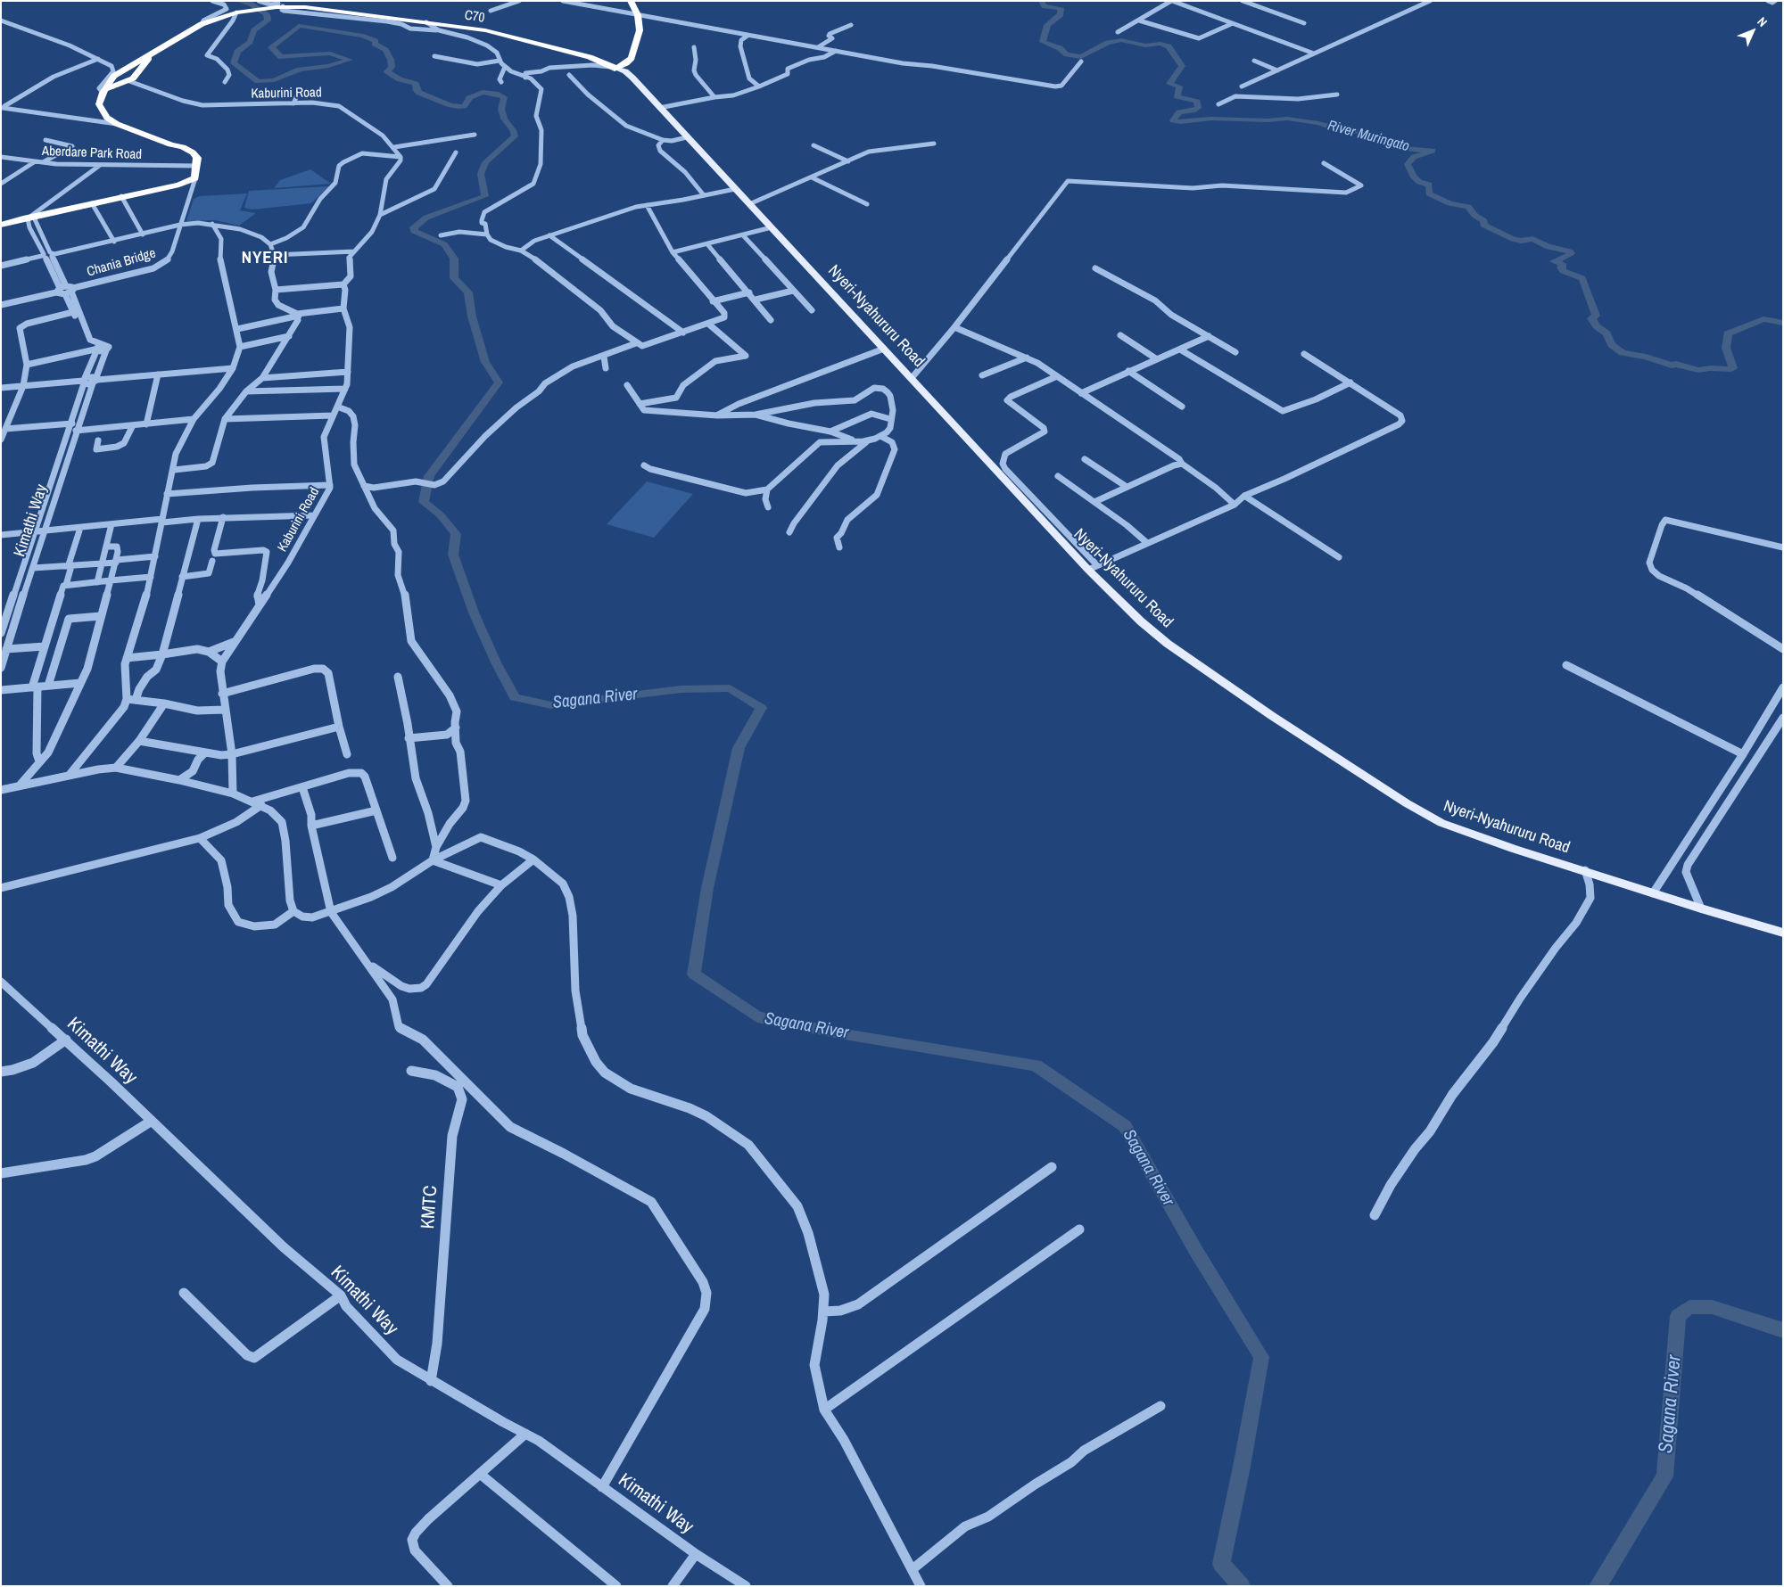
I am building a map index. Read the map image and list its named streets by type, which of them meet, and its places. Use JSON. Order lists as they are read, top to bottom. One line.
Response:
{"streets":{"highway":["C70"],"main road":["Nyeri-Nyahururu Road"],"street":["Kaburini Road","Aberdare Park Road","Chania Bridge","Kimathi Way","KMTC"]},"crossings":[["C70","Nyeri-Nyahururu Road"],["Aberdare Park Road","Chania Bridge"],["Kimathi Way","KMTC"]],"districts":["NYERI"],"water":["River Muringato","Sagana River"],"north":"top right"}
